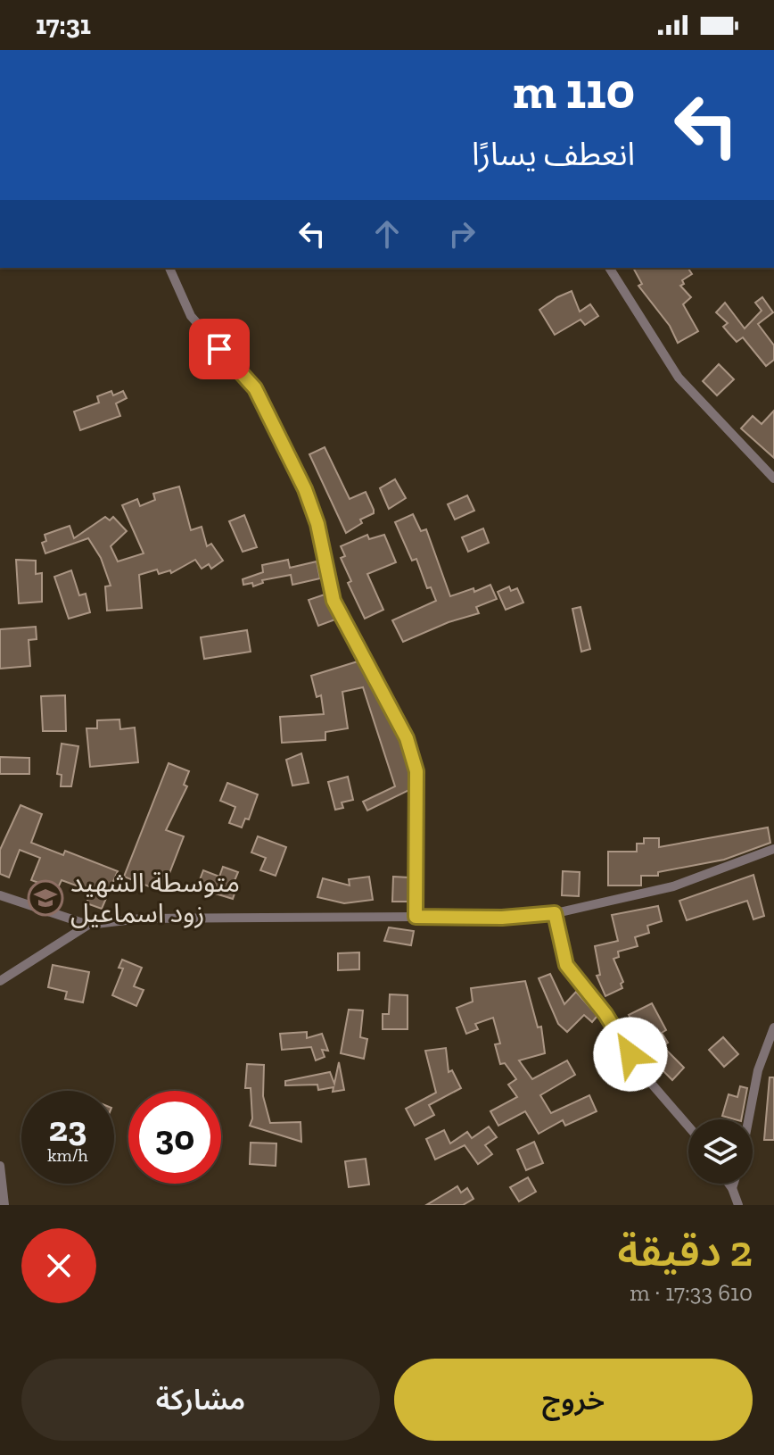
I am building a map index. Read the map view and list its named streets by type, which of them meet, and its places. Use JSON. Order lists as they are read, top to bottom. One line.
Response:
{"places":{"school or university":["متوسطة الشهيد زود اسماعيل"]},"page":{"status":"17:31","turn":["110 m","انعطف يسارًا"],"speed":"23 km/h","limit":"30","heading":["2 دقيقة","610 m · 17:33"],"buttons":["خروج","مشاركة"]}}
